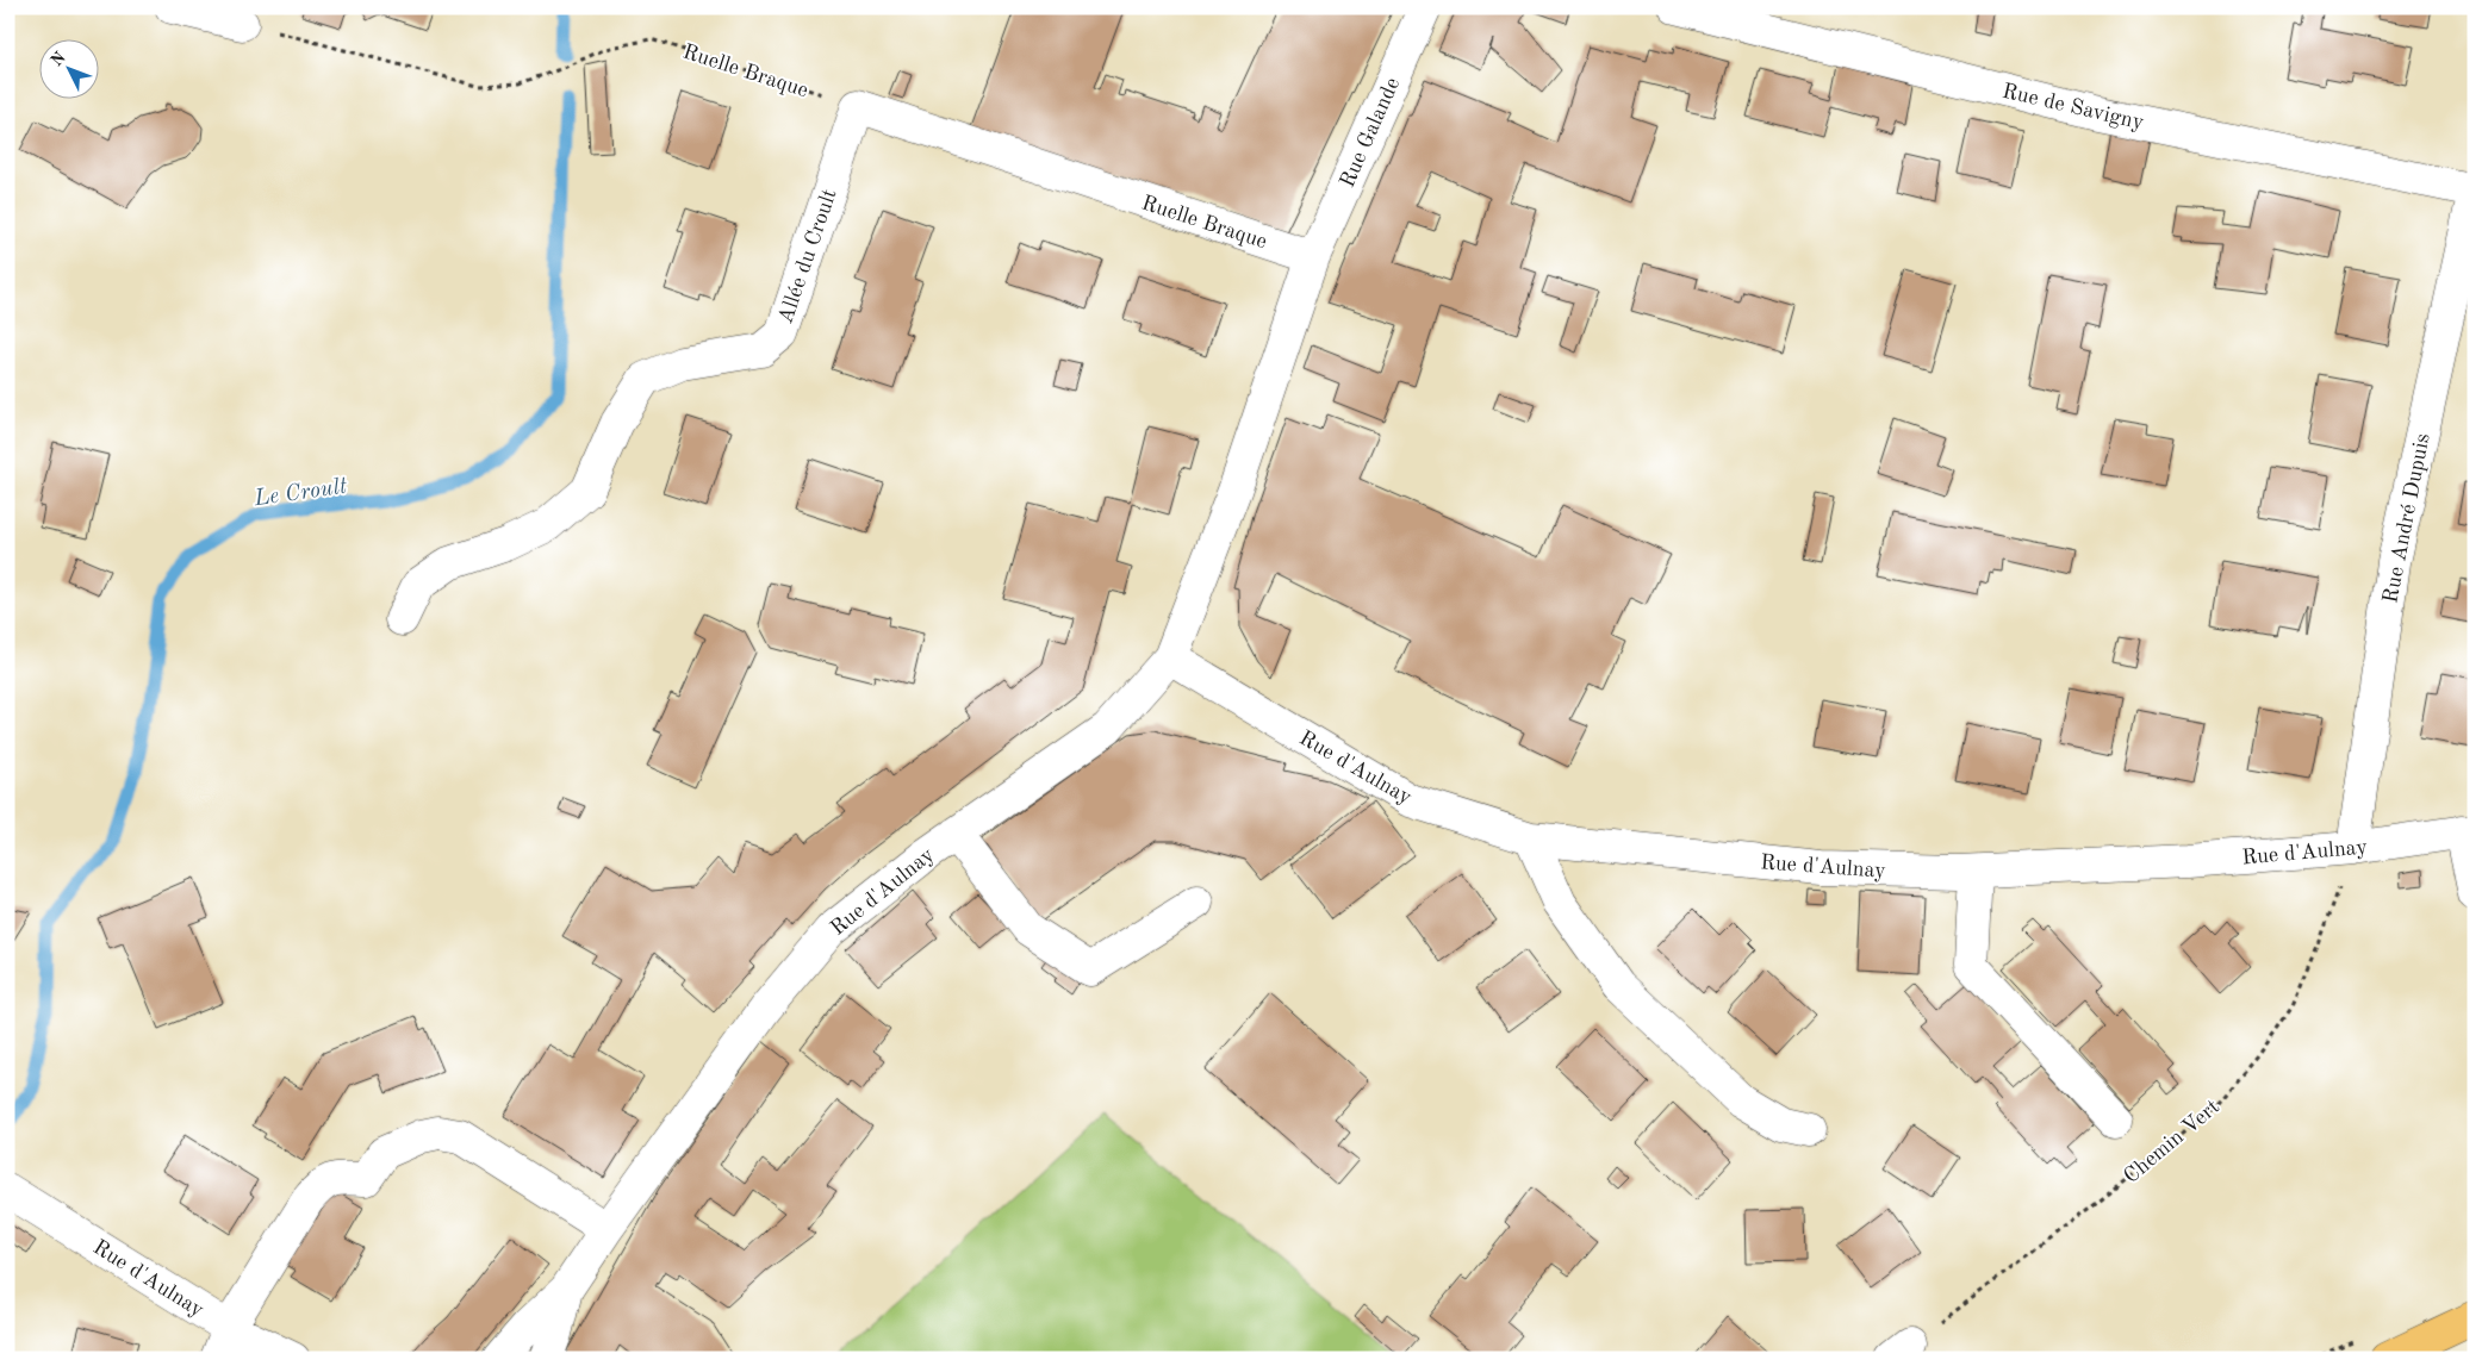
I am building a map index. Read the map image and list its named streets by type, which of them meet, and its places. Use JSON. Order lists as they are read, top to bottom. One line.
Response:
{"streets":{"street":["Ruelle Braque","Rue de Savigny","Rue Galande","Allée du Croult","Rue André Dupuis","Rue d'Aulnay"],"path":["Chemin Vert"]},"crossings":[["Ruelle Braque","Rue Galande"],["Ruelle Braque","Allée du Croult"],["Rue de Savigny","Rue André Dupuis"],["Rue Galande","Rue d'Aulnay"],["Rue André Dupuis","Rue d'Aulnay"],["Rue André Dupuis","Chemin Vert"],["Rue d'Aulnay","Chemin Vert"]],"water":["Le Croult"],"north":"top left"}
